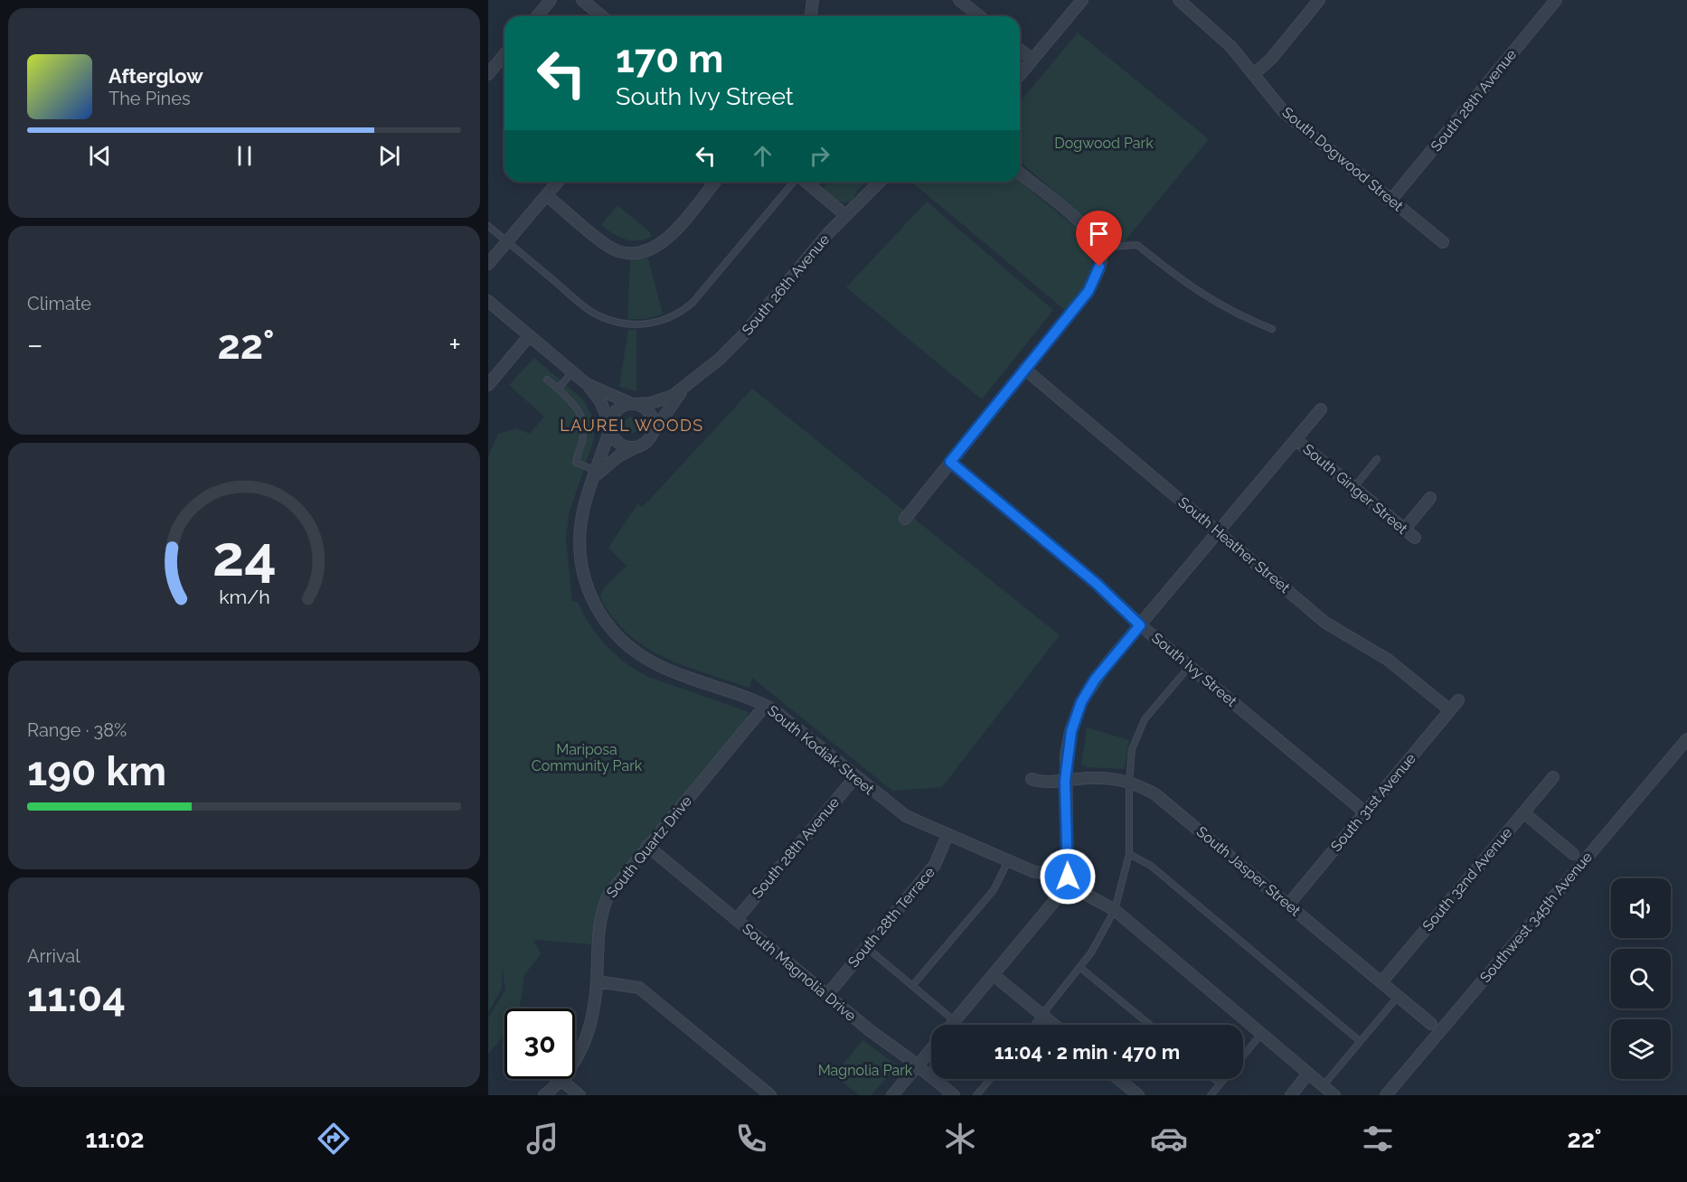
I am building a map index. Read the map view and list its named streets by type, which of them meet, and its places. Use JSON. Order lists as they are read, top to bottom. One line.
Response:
{"streets":{"street":["South 28th Avenue","South Dogwood Street","South 26th Avenue","South Ginger Street","South Heather Street","South Ivy Street","South Kodiak Street","South 31st Avenue","South Quartz Drive","South Jasper Street","South 32nd Avenue","South 28th Terrace","Southwest 345th Avenue","South Magnolia Drive"]},"crossings":[["South 28th Avenue","South Dogwood Street"],["South 28th Avenue","South Kodiak Street"],["South 28th Avenue","South Magnolia Drive"],["South 26th Avenue","South Kodiak Street"],["South Heather Street","South 31st Avenue"],["South Ivy Street","South 31st Avenue"],["South Kodiak Street","South Quartz Drive"],["South Kodiak Street","South 28th Terrace"],["South 31st Avenue","South Jasper Street"],["South Quartz Drive","South Magnolia Drive"],["South Jasper Street","South 32nd Avenue"],["South Jasper Street","Southwest 345th Avenue"],["South 28th Terrace","South Magnolia Drive"]],"districts":["LAUREL WOODS"],"parks":["Dogwood Park","Mariposa Community Park","Magnolia Park"],"page":{"turn":["170 m","South Ivy Street"],"song":["Afterglow","The Pines"],"tile":["Climate",["Range · 38%","190 km"],["Arrival","11:04"]],"heat":["−","22°","+"],"limit":"30","trip":"11:04 · 2 min · 470 m","tabs":["11:02","22°"],"gauge":["24","km/h"]}}
